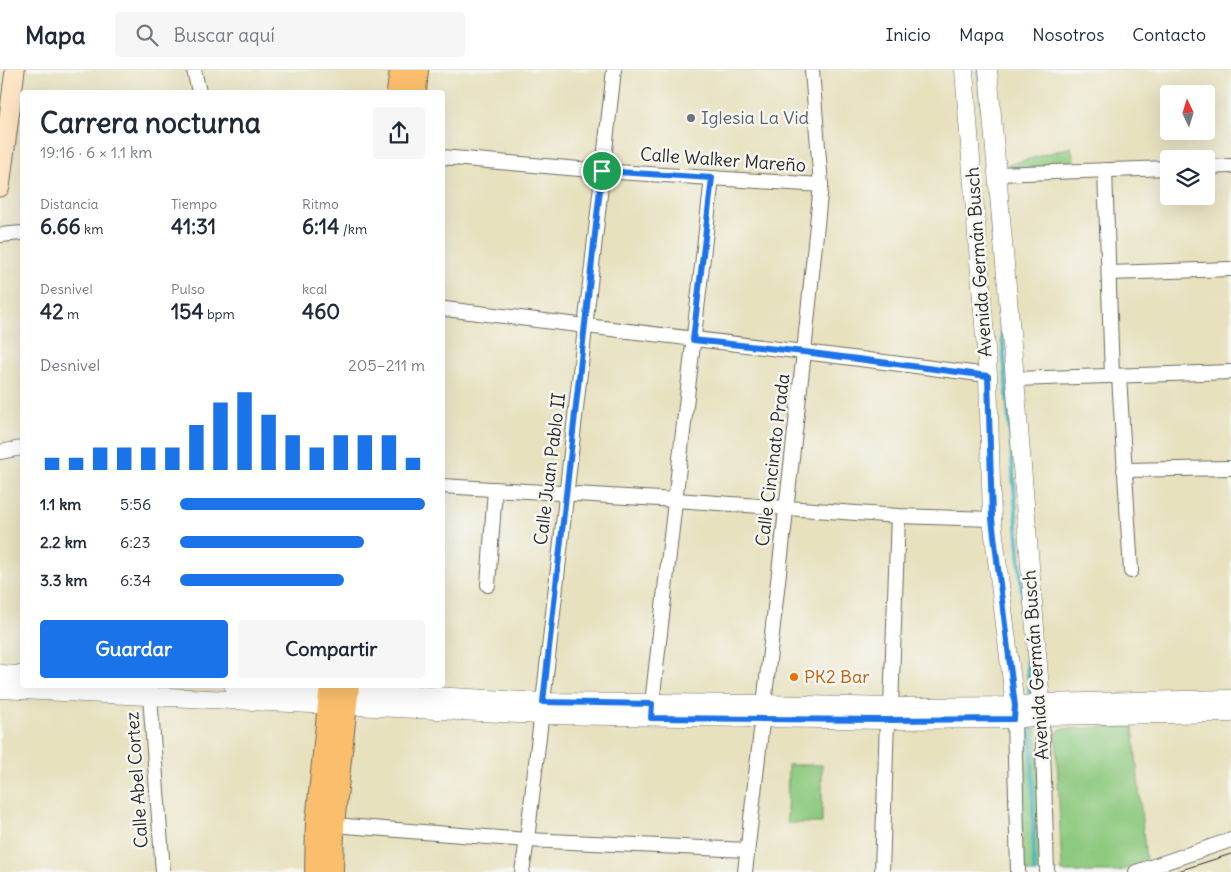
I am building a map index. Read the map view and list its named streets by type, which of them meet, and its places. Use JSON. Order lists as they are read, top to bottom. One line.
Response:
{"streets":{"street":["Calle Walker Mareño","Avenida Germán Busch","Calle Cincinato Prada","Calle Juan Pablo II","Calle Abel Cortez"]},"crossings":[["Calle Walker Mareño","Calle Cincinato Prada"],["Calle Walker Mareño","Calle Juan Pablo II"]],"places":["Iglesia La Vid","PK2 Bar"],"north":"top","page":{"header":"Mapa","search":"Buscar aquí","nav":["Inicio","Mapa","Nosotros","Contacto"],"heading":["Carrera nocturna","19:16 · 6 × 1.1 km"],"stats":[["Distancia","6.66 km"],["Tiempo","41:31"],["Ritmo","6:14 /km"],["Desnivel","42 m"],["Pulso","154 bpm"],["kcal","460"]],"chart":["Desnivel","205–211 m"],"list":[{"name":"1.1 km","note":"5:56"},{"name":"2.2 km","note":"6:23"},{"name":"3.3 km","note":"6:34"}],"buttons":["Guardar","Compartir"]}}
